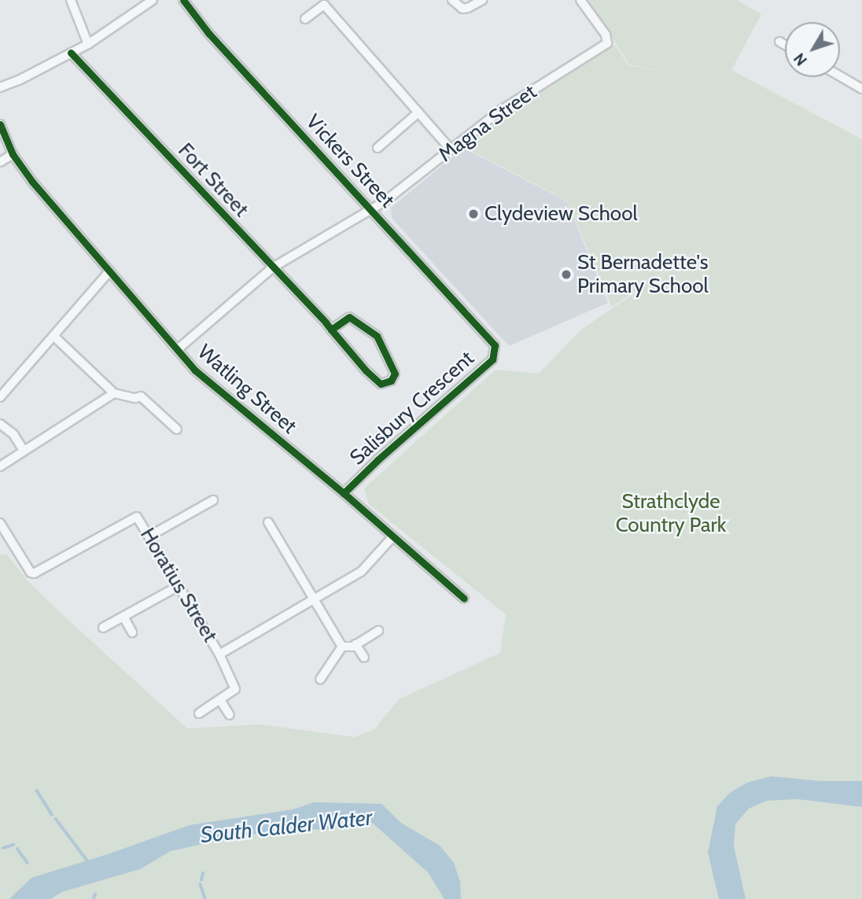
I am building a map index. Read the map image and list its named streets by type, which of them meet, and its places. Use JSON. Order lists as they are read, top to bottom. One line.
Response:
{"streets":{"street":["Magna Street","Vickers Street","Fort Street","Watling Street","Salisbury Crescent","Horatius Street"]},"crossings":[["Magna Street","Vickers Street"],["Magna Street","Fort Street"],["Magna Street","Watling Street"],["Vickers Street","Salisbury Crescent"],["Watling Street","Salisbury Crescent"],["Watling Street","Horatius Street"]],"water":["South Calder Water"],"parks":["Strathclyde Country Park"],"places":["Clydeview School","St Bernadette's Primary School"],"north":"bottom left"}
